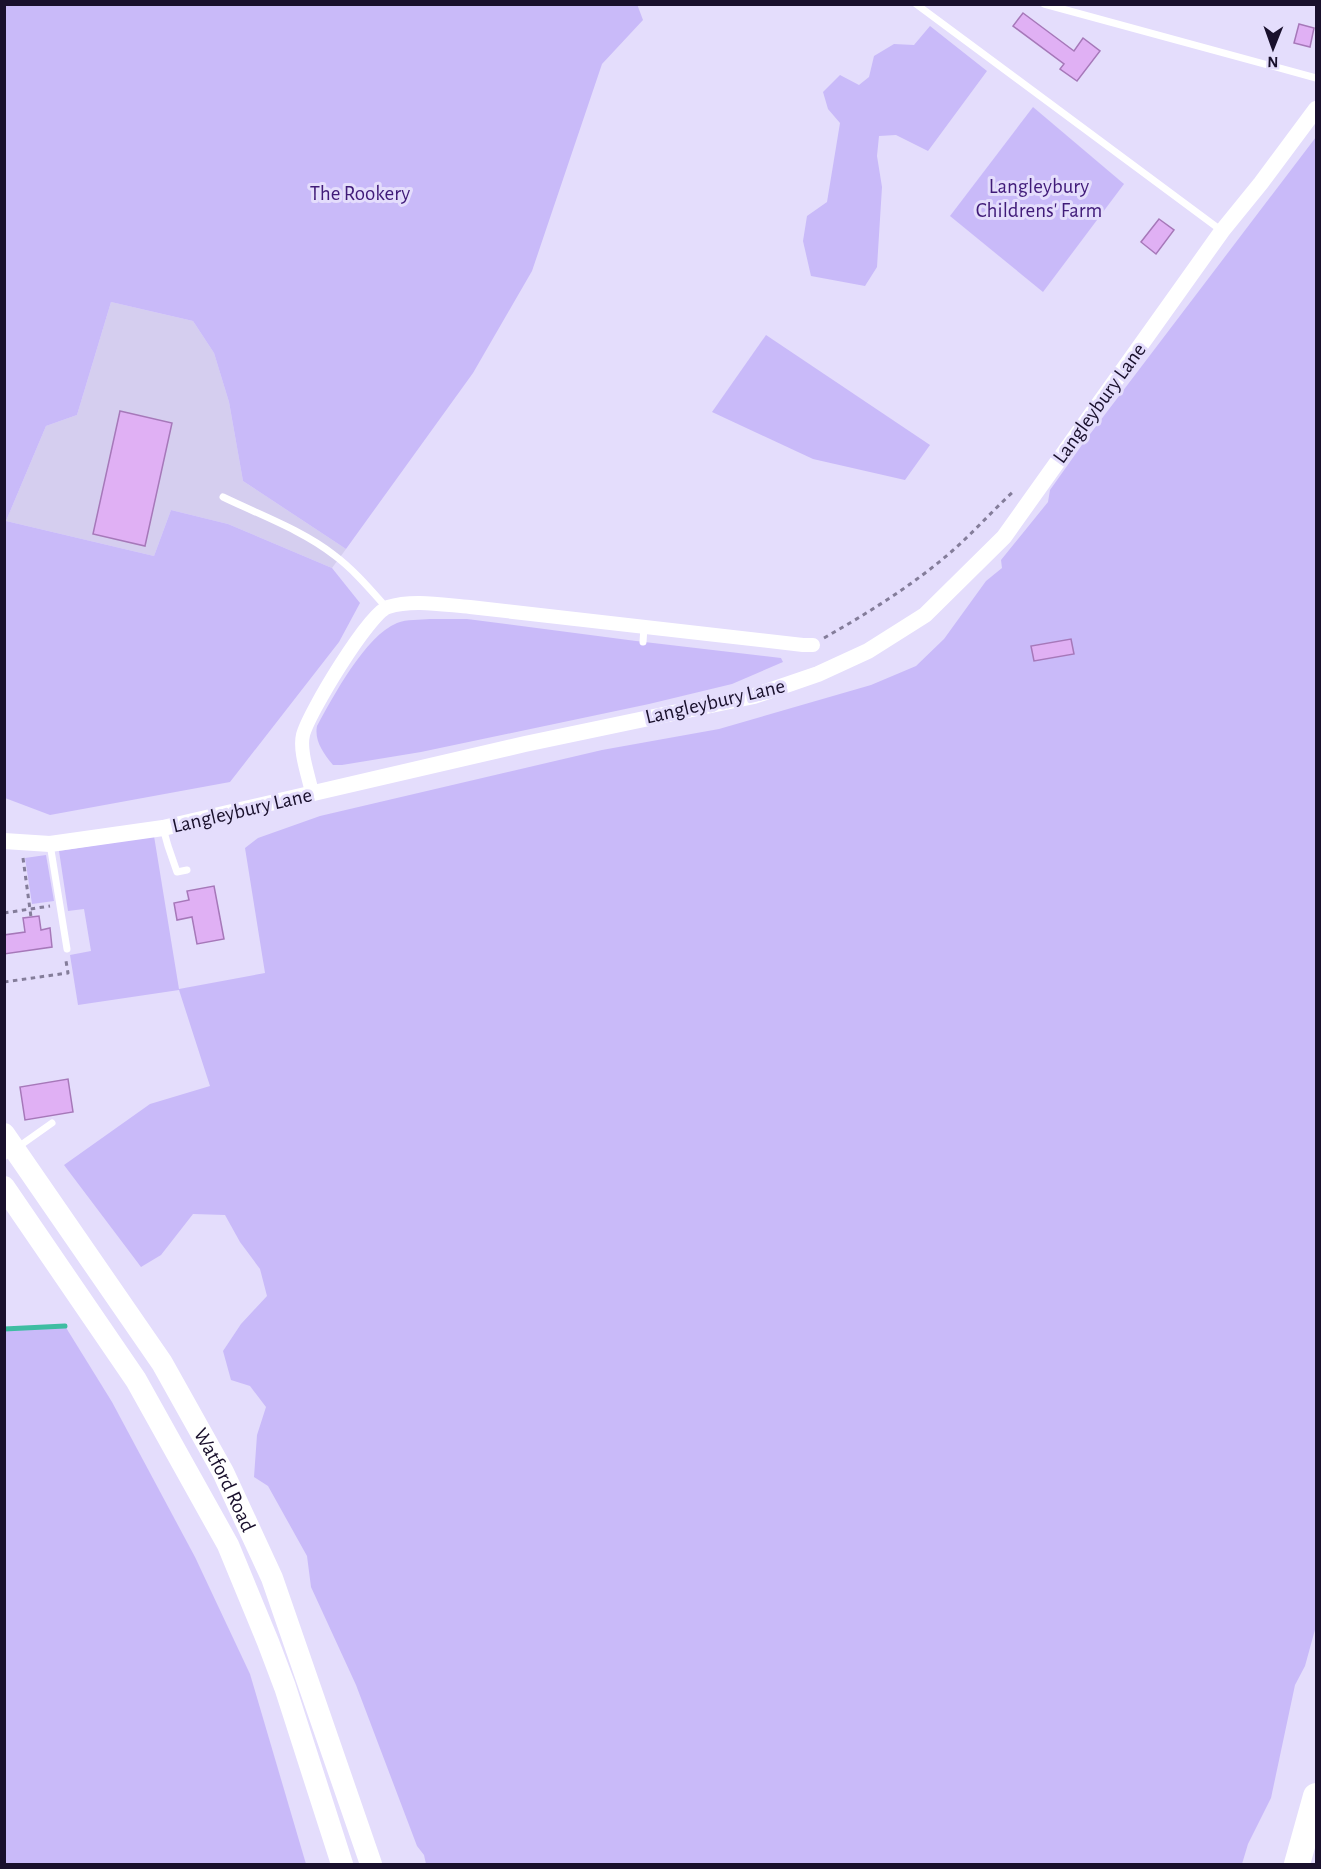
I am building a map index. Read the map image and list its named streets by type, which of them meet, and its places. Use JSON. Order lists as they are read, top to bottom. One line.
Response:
{"streets":{"highway":["Watford Road"],"street":["Langleybury Lane"]},"parks":["Langleybury Childrens' Farm","The Rookery"],"north":"bottom"}
